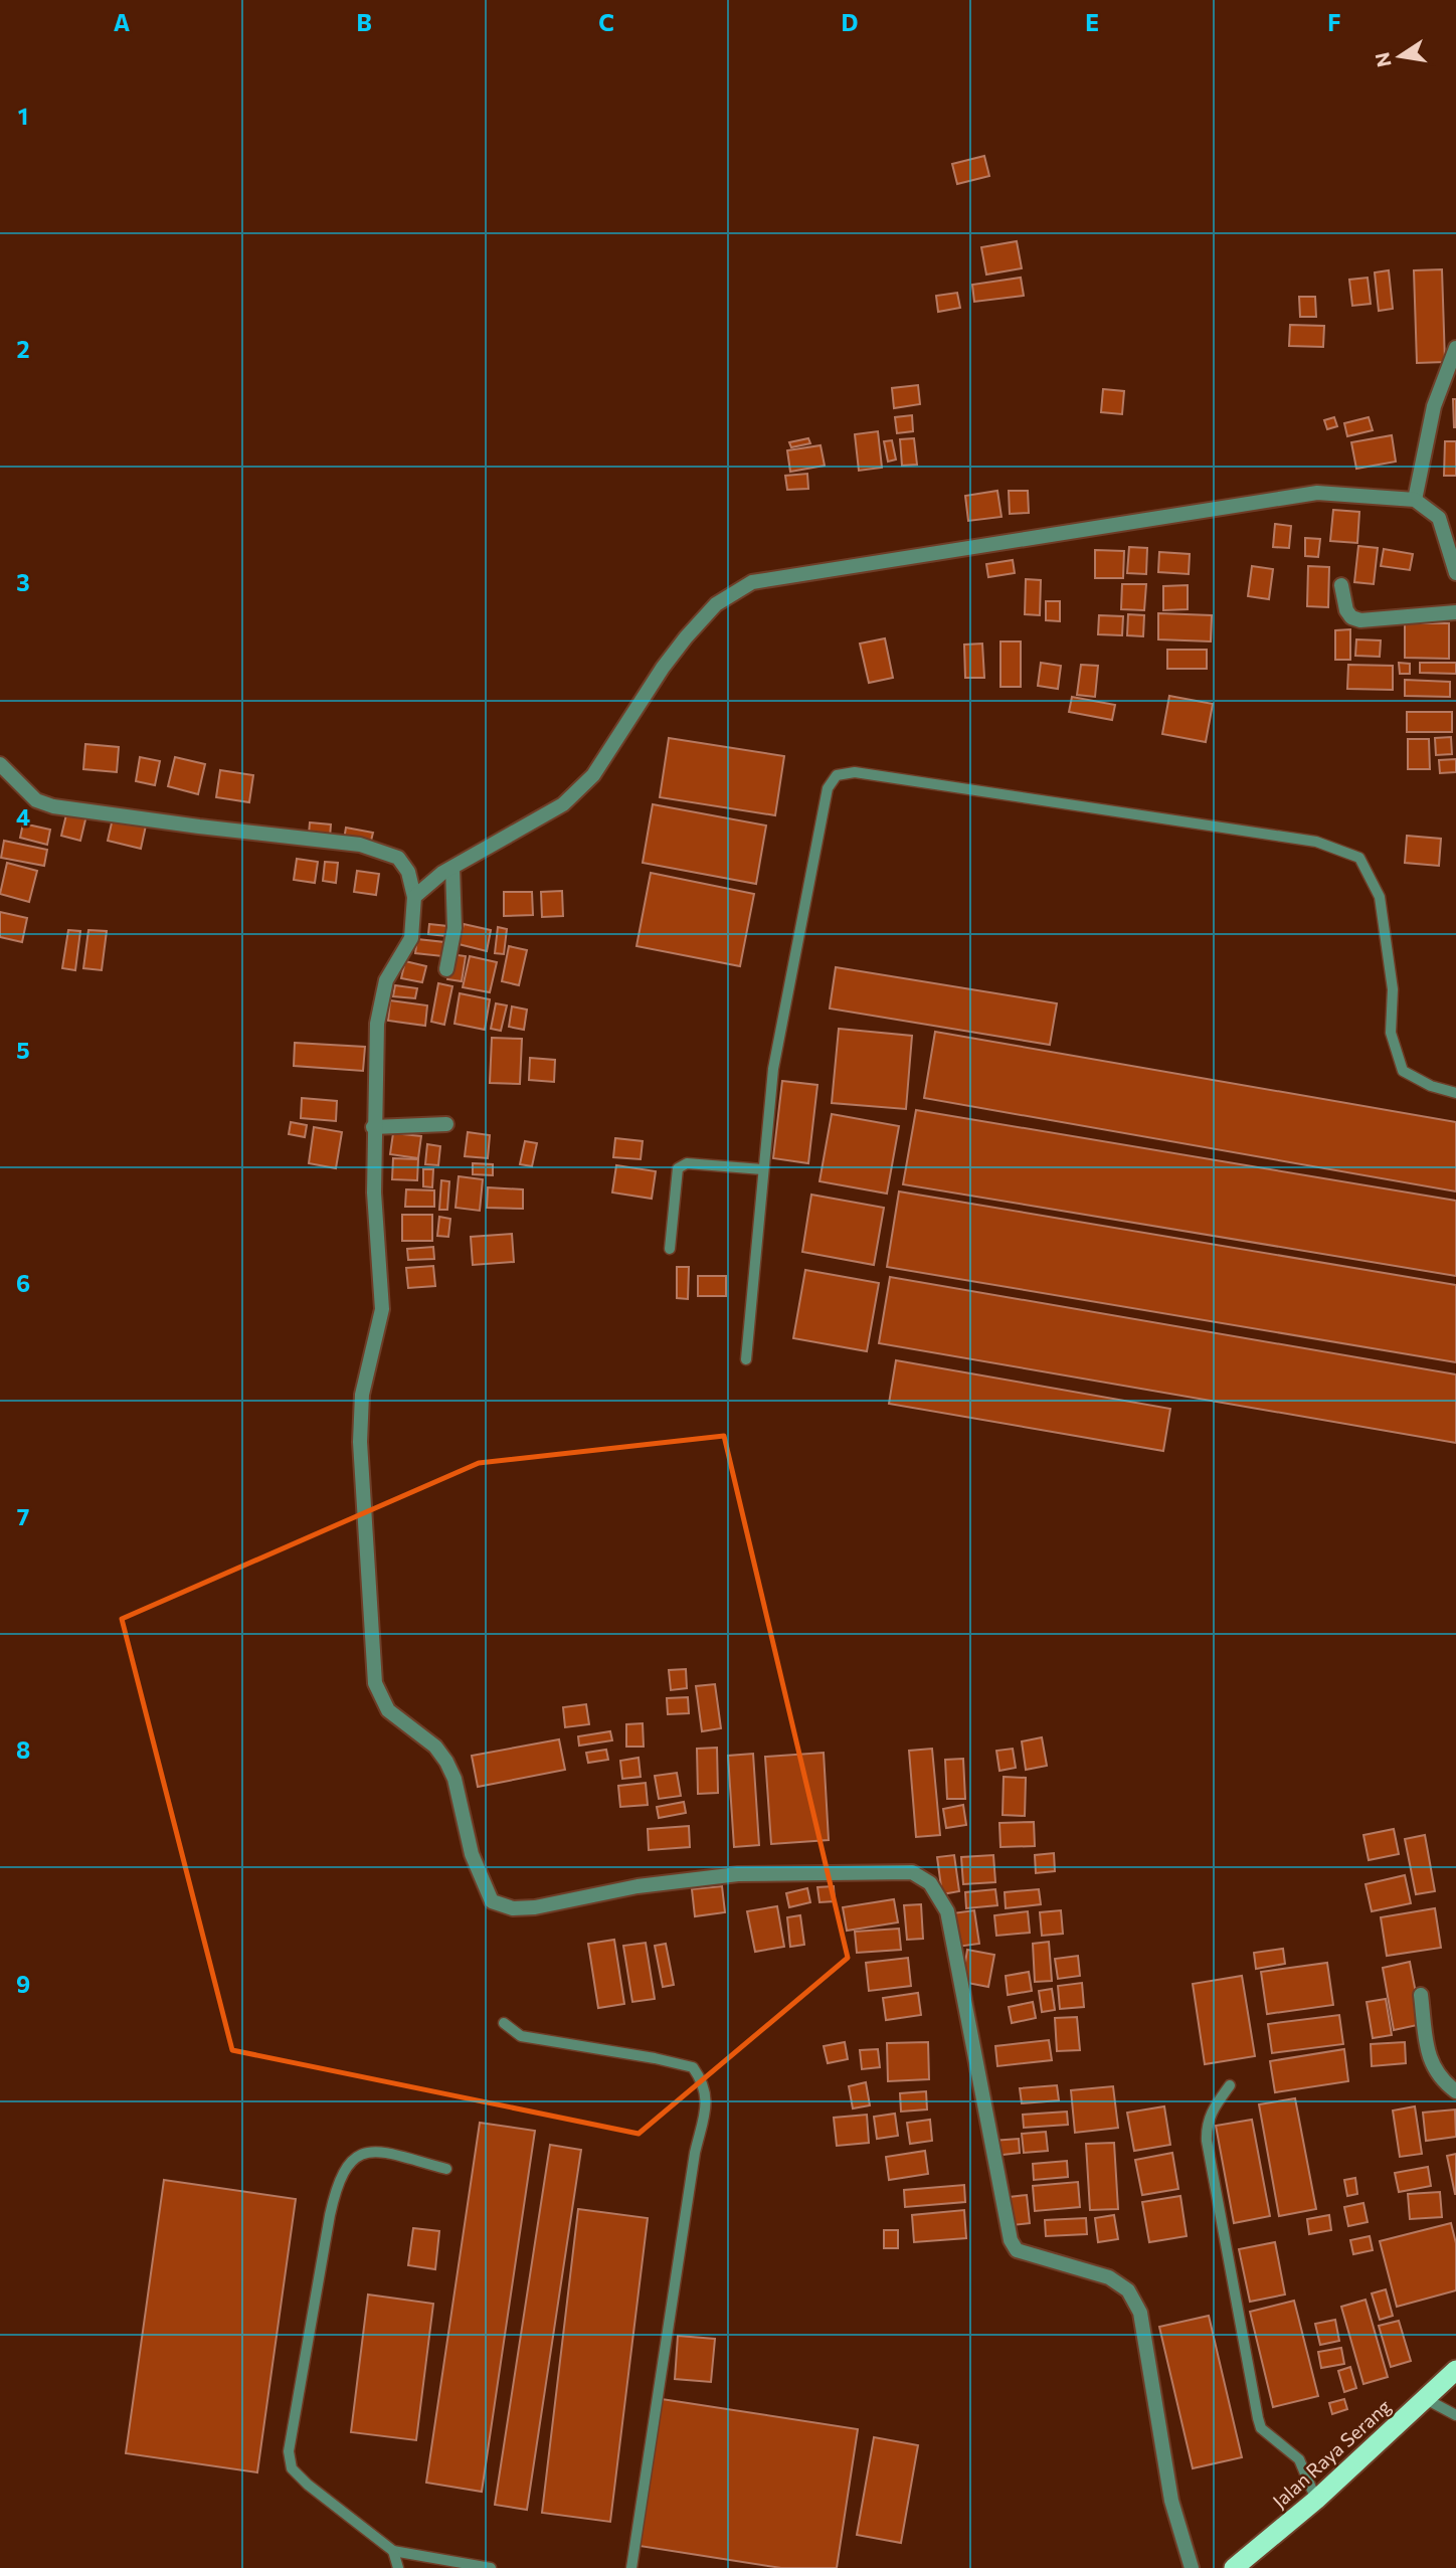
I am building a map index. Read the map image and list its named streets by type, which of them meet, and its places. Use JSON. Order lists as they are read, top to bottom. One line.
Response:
{"streets":{"highway":["Jalan Raya Serang"]},"north":"left","grid":{"columns":["A","B","C","D","E","F"],"rows":["1","2","3","4","5","6","7","8","9"]}}
